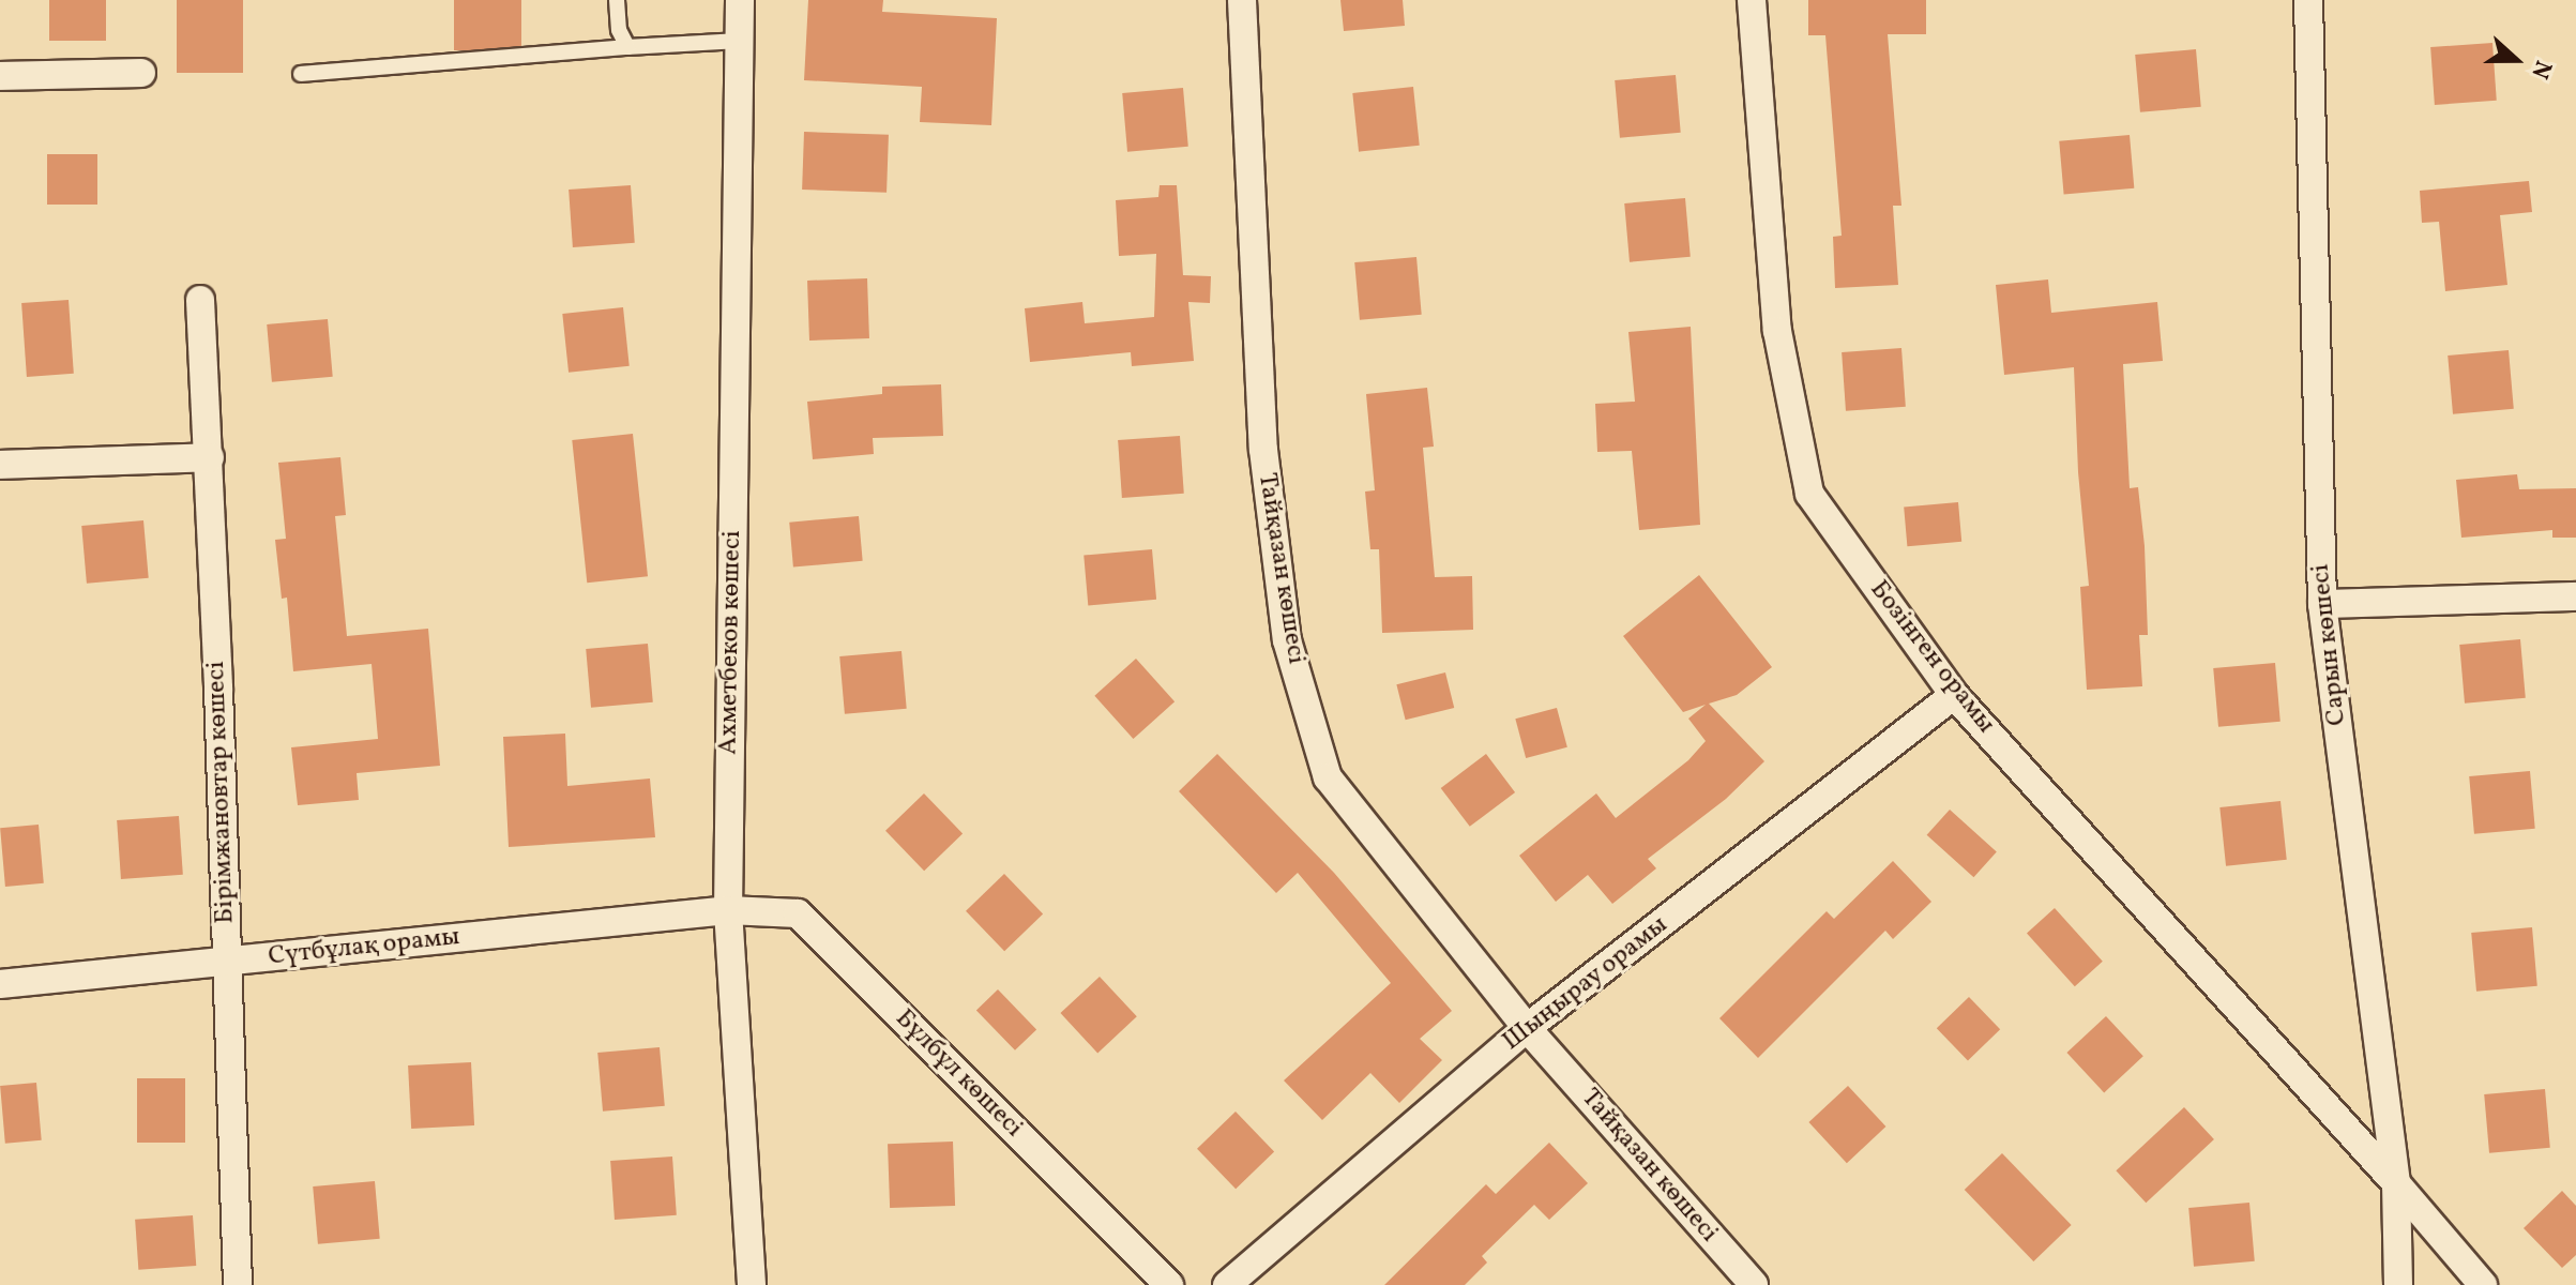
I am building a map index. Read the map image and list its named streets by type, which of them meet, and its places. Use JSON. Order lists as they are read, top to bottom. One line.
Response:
{"streets":{"street":["Тайқазан көшесі","Ахметбеков көшесі","Сарын көшесі","Бозінген орамы","Бірімжановтар көшесі","Cүтбұлақ орамы","Шыңырау орамы","Бұлбұл көшесі"]},"crossings":[["Тайқазан көшесі","Шыңырау орамы"],["Ахметбеков көшесі","Cүтбұлақ орамы"],["Ахметбеков көшесі","Бұлбұл көшесі"],["Сарын көшесі","Бозінген орамы"],["Бозінген орамы","Шыңырау орамы"],["Бірімжановтар көшесі","Cүтбұлақ орамы"],["Cүтбұлақ орамы","Бұлбұл көшесі"]],"north":"right"}
